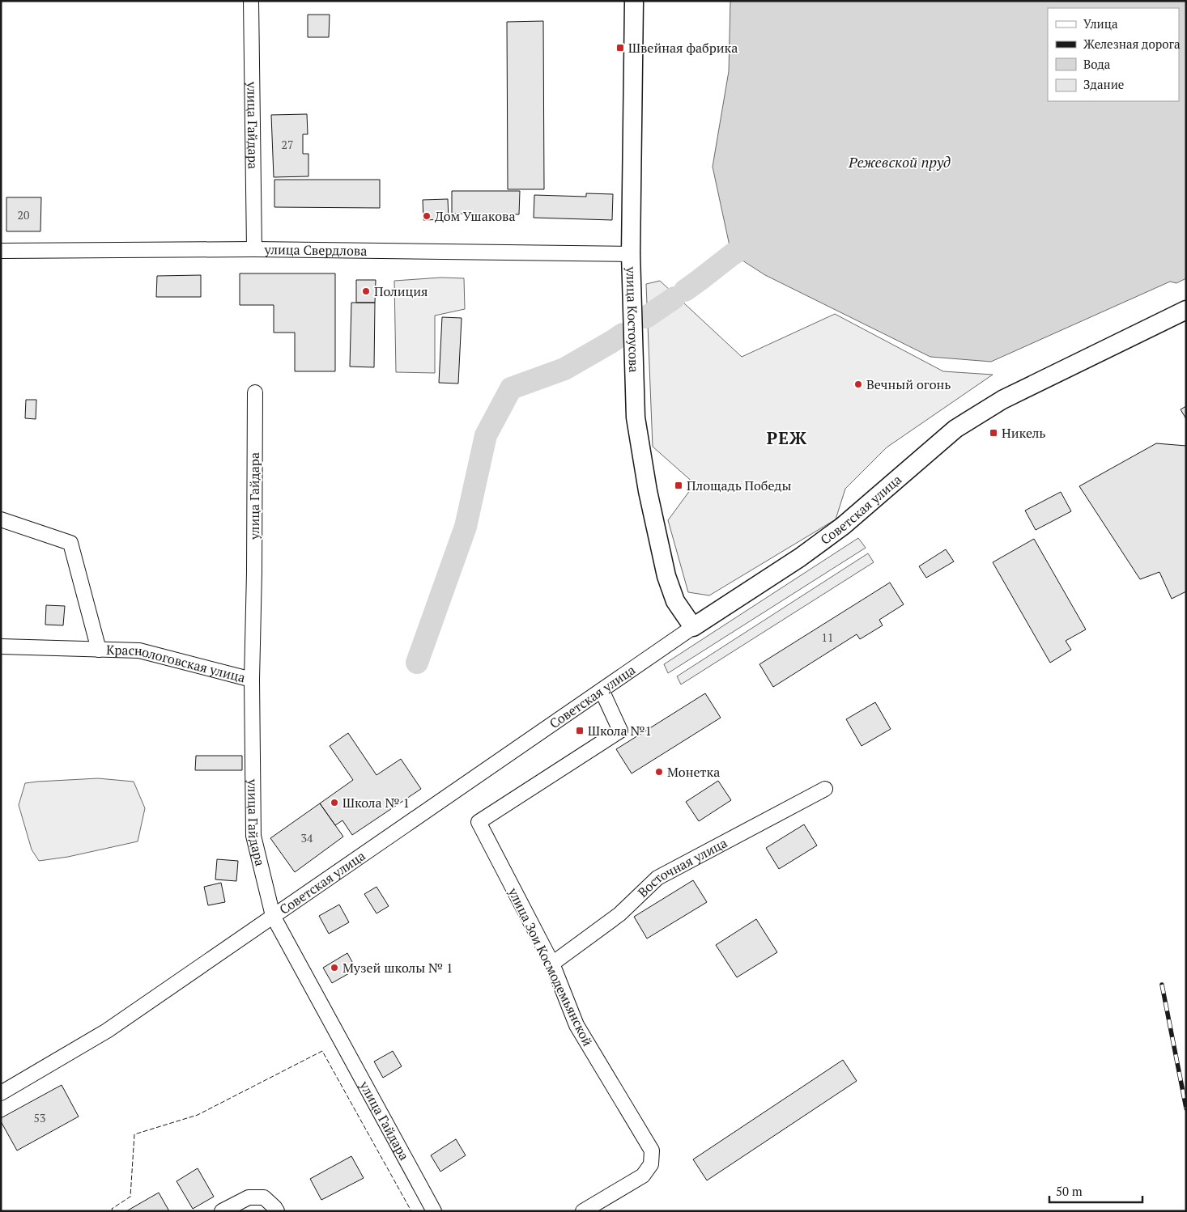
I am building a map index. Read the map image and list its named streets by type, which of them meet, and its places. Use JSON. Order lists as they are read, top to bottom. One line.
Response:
{"streets":{"main road":["улица Костоусова","Советская улица"],"street":["улица Гайдара","улица Свердлова","Краснологовская улица","Восточная улица","улица Зои Космодемьянской"]},"crossings":[["улица Гайдара","улица Свердлова"],["улица Гайдара","Советская улица"],["улица Гайдара","Краснологовская улица"],["улица Свердлова","улица Костоусова"],["улица Костоусова","Советская улица"],["Советская улица","улица Зои Космодемьянской"],["Восточная улица","улица Зои Космодемьянской"]],"districts":["РЕЖ"],"water":["Режевской пруд"],"places":{"transit":["Швейная фабрика","Никель","Площадь Победы","Школа №1"],"other":["Дом Ушакова","Полиция","Вечный огонь","Монетка","Школа № 1","Музей школы № 1"]},"house_numbers":["27","20","11","34","53"],"legend":["Улица","Железная дорога","Вода","Здание"],"scale_bar":"50 m"}
